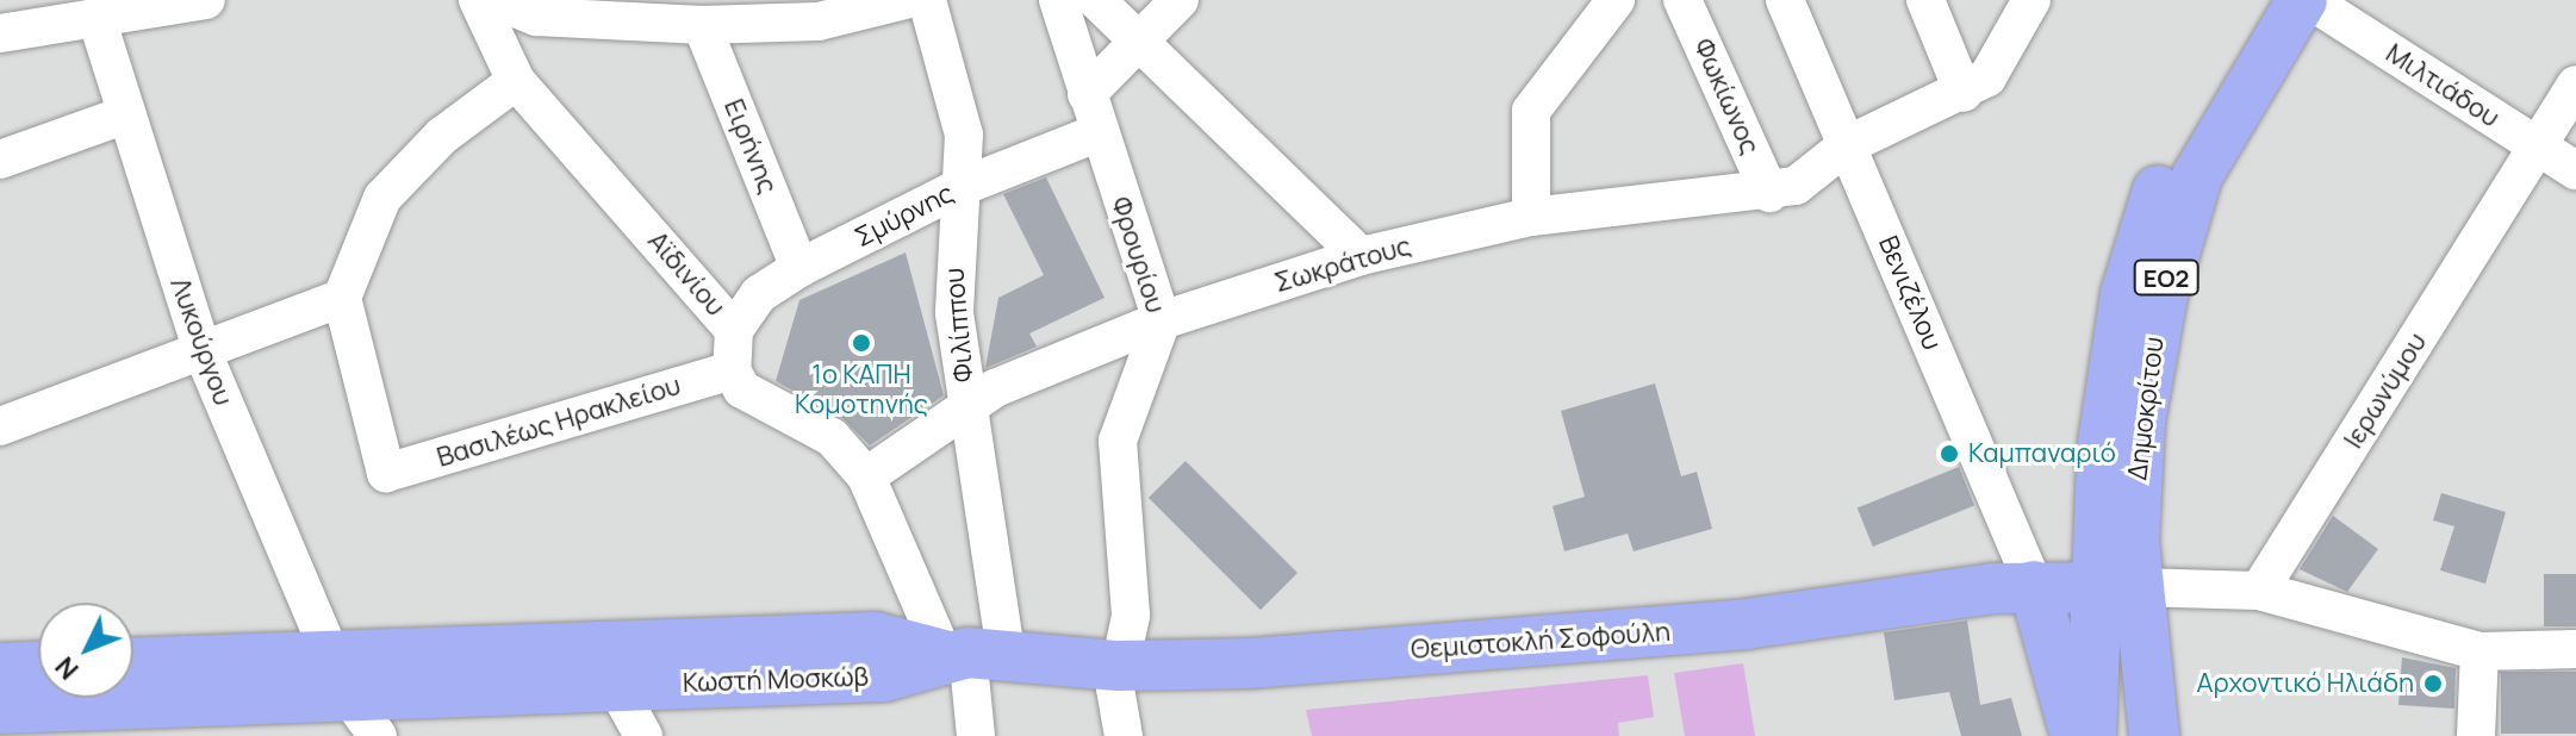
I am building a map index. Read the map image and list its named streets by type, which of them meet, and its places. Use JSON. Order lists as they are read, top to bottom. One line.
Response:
{"streets":{"main road":["ΕΟ2","Δημοκρίτου","Θεμιστοκλή Σοφούλη","Κωστή Μοσκώβ"],"street":["Μιλτιάδου","Φωκίωνος","Ειρήνης","Σμύρνης","Φρουρίου","Σωκράτους","Αϊδινίου","Βενιζέλου","Φιλίππου","Λυκούργου","Ιερωνύμου","Βασιλέως Ηρακλείου"]},"crossings":[["Μιλτιάδου","Ιερωνύμου"],["Φωκίωνος","Σωκράτους"],["Ειρήνης","Σμύρνης"],["Σμύρνης","Φρουρίου"],["Σμύρνης","Αϊδινίου"],["Σμύρνης","Φιλίππου"],["Φρουρίου","Σωκράτους"],["Φρουρίου","Θεμιστοκλή Σοφούλη"],["Σωκράτους","Βενιζέλου"],["Σωκράτους","Φιλίππου"],["Αϊδινίου","Βασιλέως Ηρακλείου"],["Βενιζέλου","Θεμιστοκλή Σοφούλη"],["Φιλίππου","Θεμιστοκλή Σοφούλη"],["Φιλίππου","Κωστή Μοσκώβ"],["Λυκούργου","Κωστή Μοσκώβ"],["Δημοκρίτου","Θεμιστοκλή Σοφούλη"],["Θεμιστοκλή Σοφούλη","Κωστή Μοσκώβ"]],"places":["1ο ΚΑΠΗ Κομοτηνής","Καμπαναριό","Αρχοντικό Ηλιάδη"],"north":"bottom left"}
